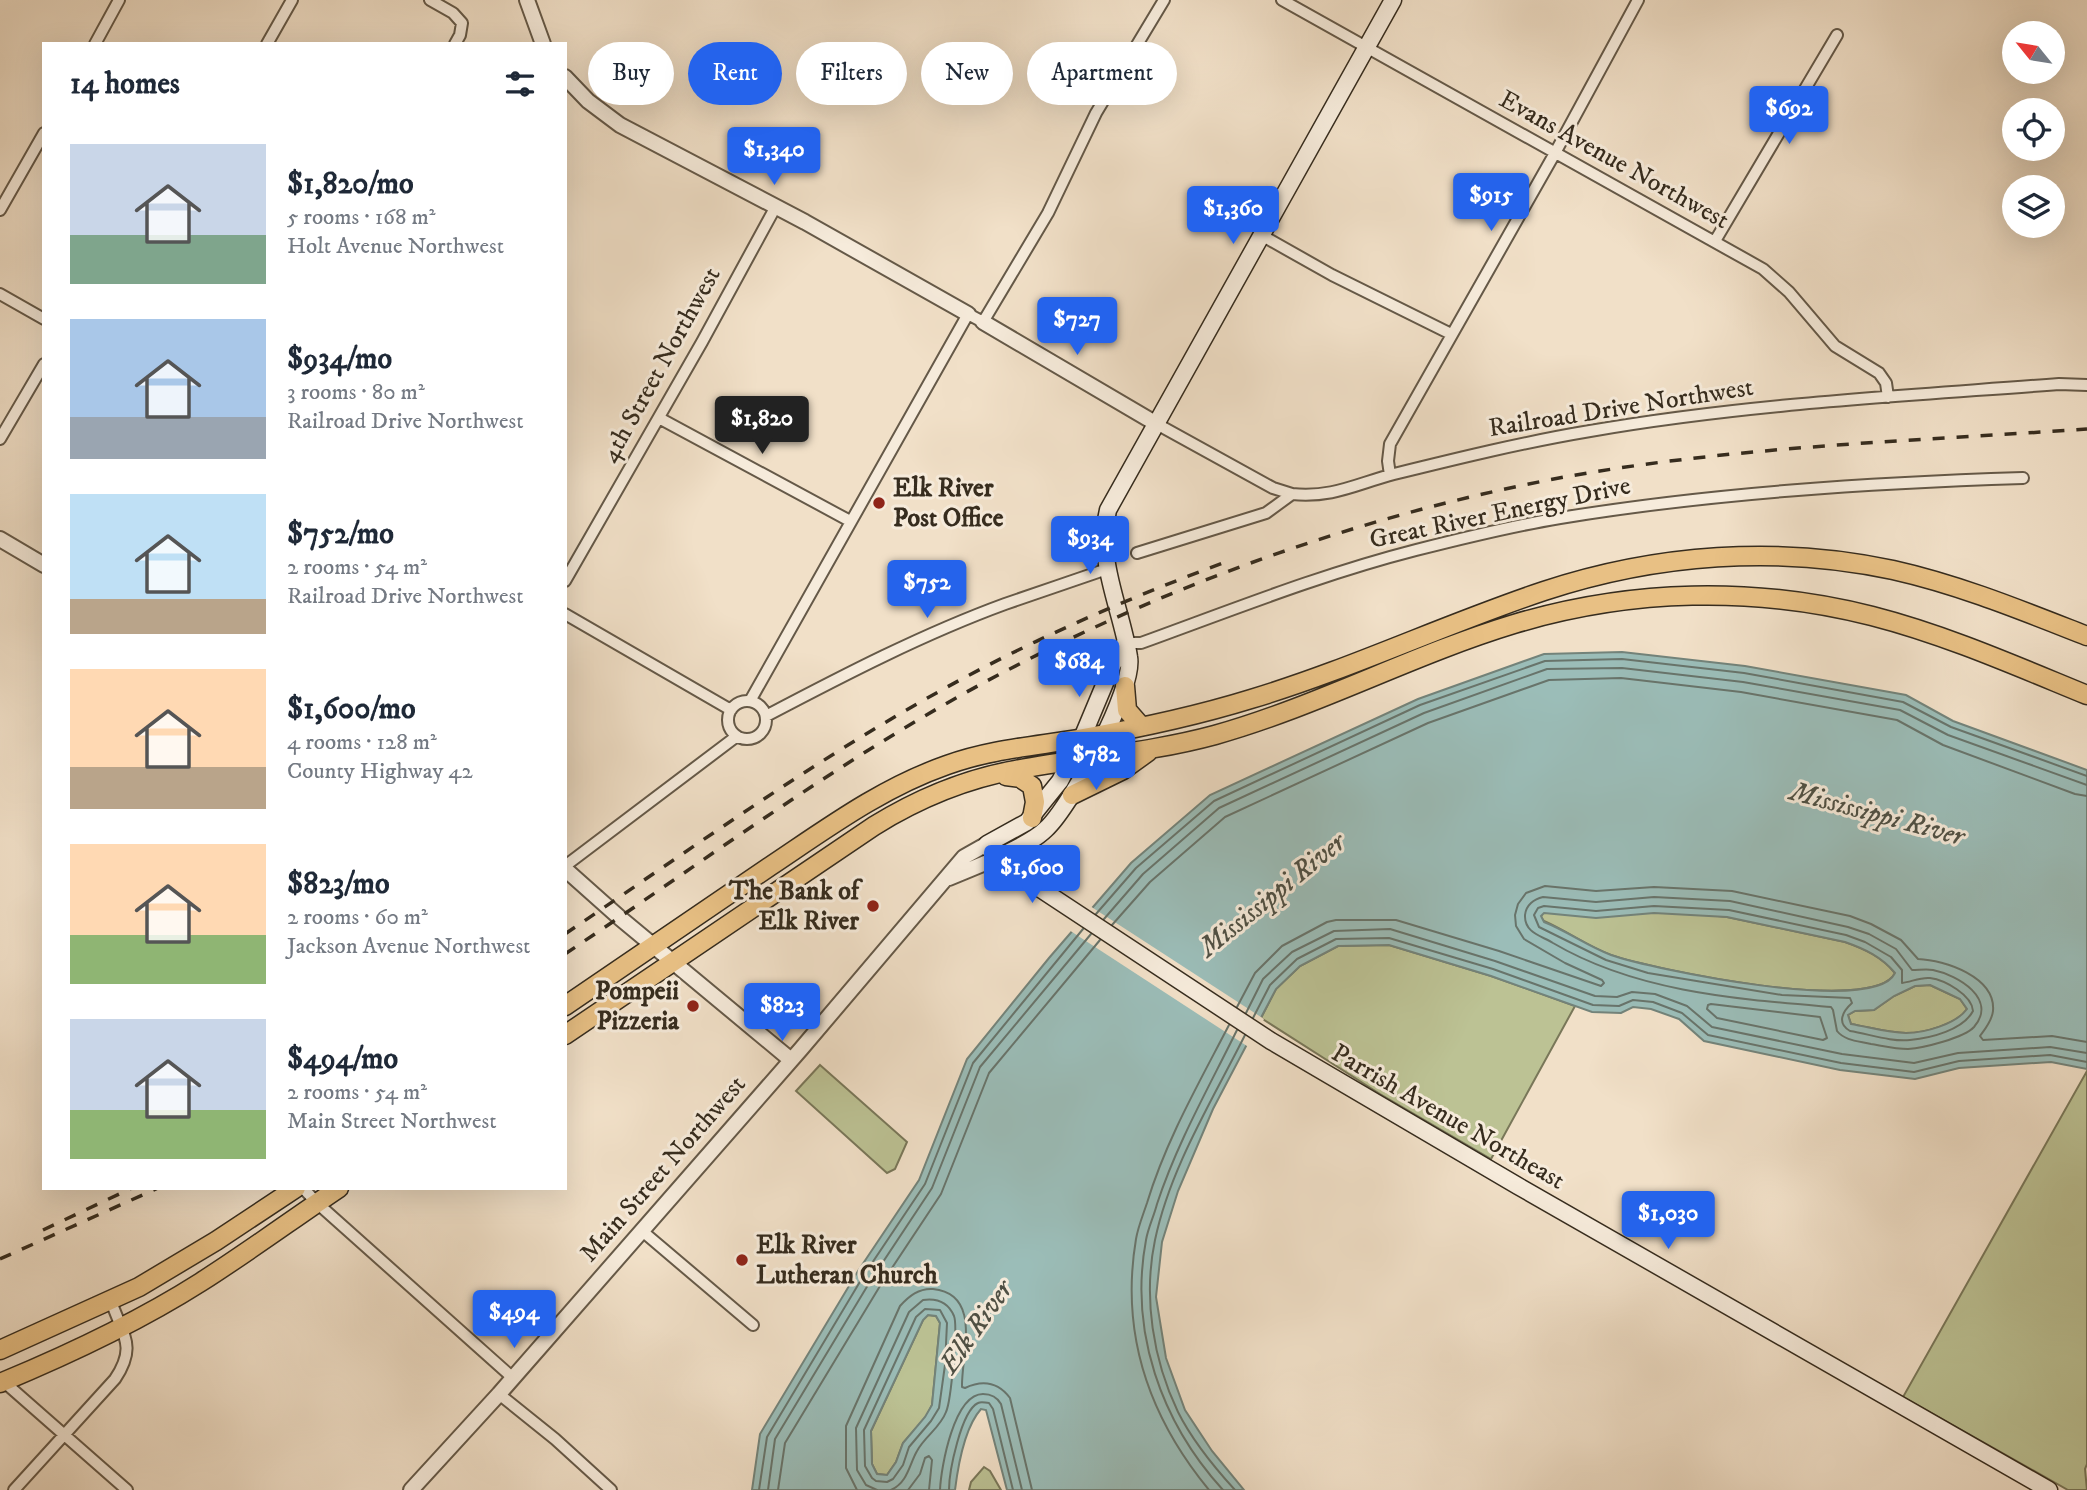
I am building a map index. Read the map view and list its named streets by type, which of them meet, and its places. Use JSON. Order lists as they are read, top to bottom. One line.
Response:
{"streets":{"main road":["Parrish Avenue Northeast","Main Street Northwest"],"street":["Evans Avenue Northwest","4th Street Northwest","Railroad Drive Northwest","Great River Energy Drive"]},"crossings":[["Evans Avenue Northwest","Railroad Drive Northwest"],["Evans Avenue Northwest","Main Street Northwest"],["Great River Energy Drive","Main Street Northwest"],["Parrish Avenue Northeast","Main Street Northwest"]],"water":["Mississippi River","Elk River"],"places":["Elk River Post Office","The Bank of Elk River","Pompeii Pizzeria","Elk River Lutheran Church"],"north":"top left","page":{"chip":["Buy","Rent","Filters","New","Apartment"],"heading":"14 homes","price":["$692","$1,340","$915","$1,360","$727","$1,820","$934","$752","$684","$782","$1,600","$823","$1,030","$494"],"list":[{"name":"$1,820/mo","note":"5 rooms · 168 m² · Holt Avenue Northwest"},{"name":"$934/mo","note":"3 rooms · 80 m² · Railroad Drive Northwest"},{"name":"$752/mo","note":"2 rooms · 54 m² · Railroad Drive Northwest"},{"name":"$1,600/mo","note":"4 rooms · 128 m² · County Highway 42"},{"name":"$823/mo","note":"2 rooms · 60 m² · Jackson Avenue Northwest"},{"name":"$494/mo","note":"2 rooms · 54 m² · Main Street Northwest"}]}}
